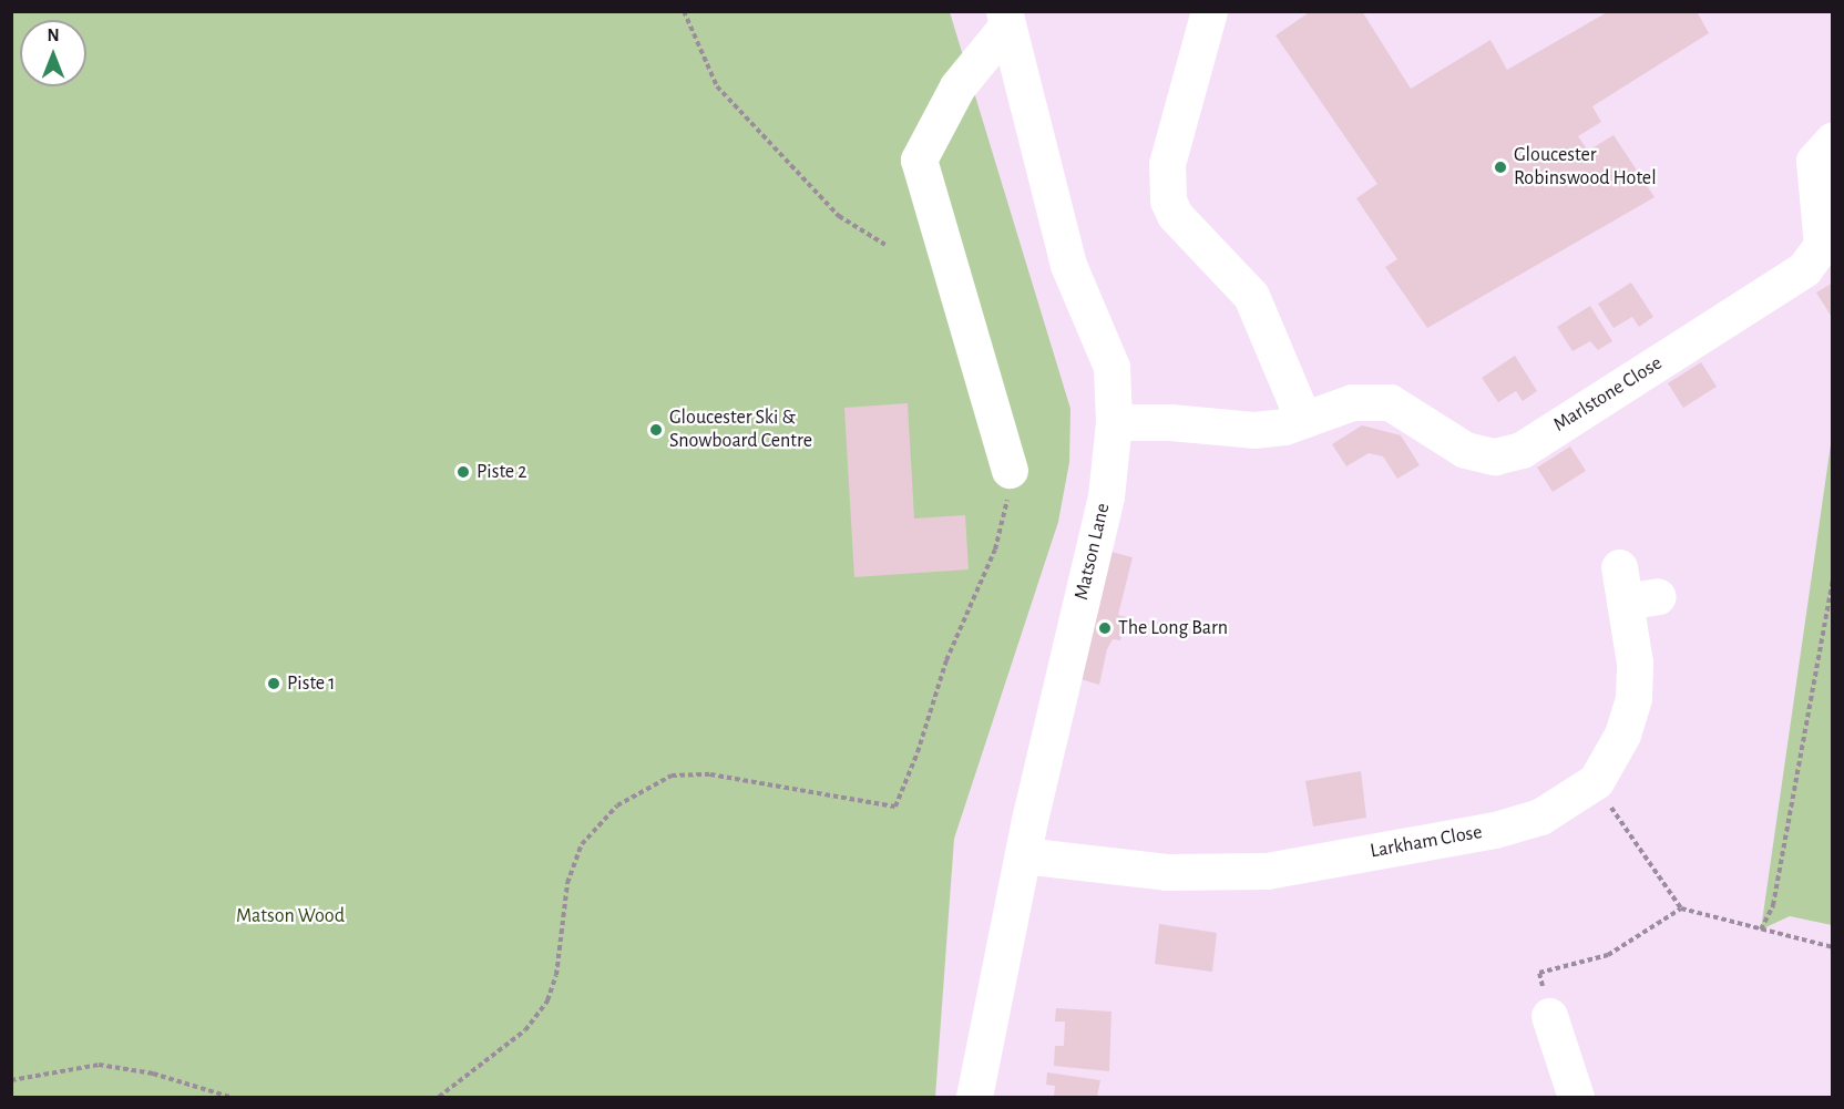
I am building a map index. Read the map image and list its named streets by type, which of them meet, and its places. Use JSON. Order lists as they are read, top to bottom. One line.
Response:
{"streets":{"street":["Marlstone Close","Matson Lane","Larkham Close"]},"crossings":[["Marlstone Close","Matson Lane"],["Matson Lane","Larkham Close"]],"parks":["Matson Wood"],"places":["Gloucester Robinswood Hotel","Gloucester Ski & Snowboard Centre","Piste 2","The Long Barn","Piste 1"],"north":"top"}
